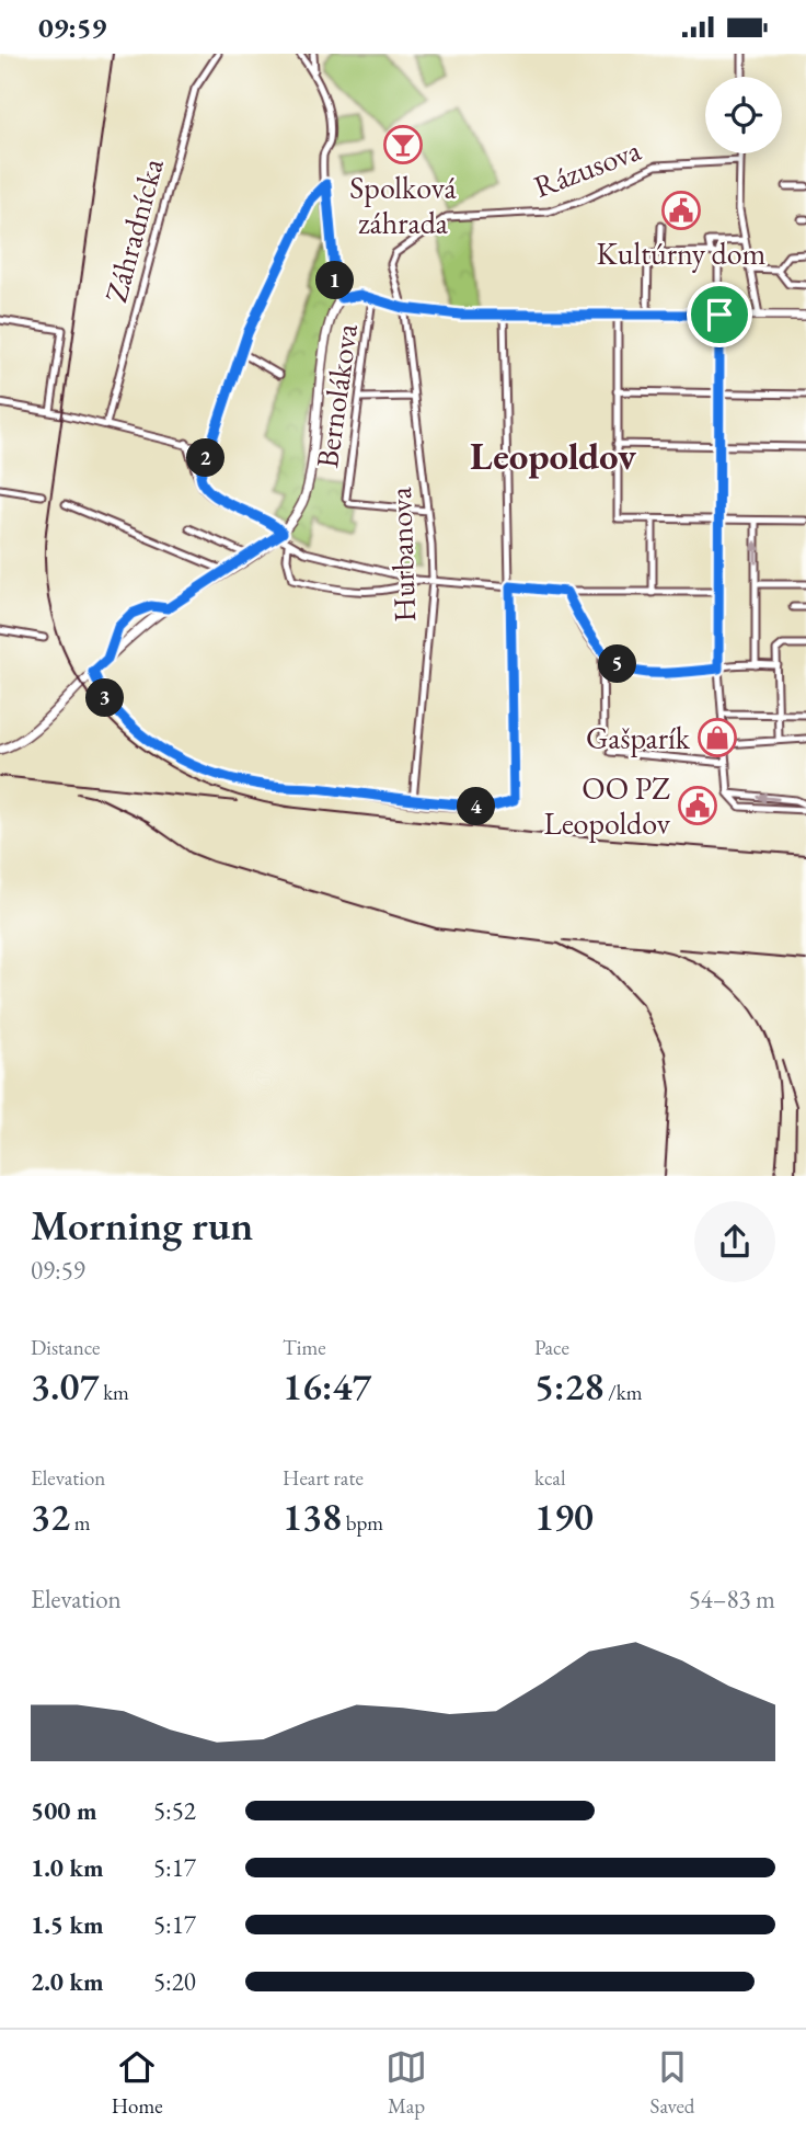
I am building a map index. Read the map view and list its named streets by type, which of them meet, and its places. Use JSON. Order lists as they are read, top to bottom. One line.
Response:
{"streets":{"street":["Rázusova","Záhradnícka","Bernolákova","Hurbanova"]},"crossings":[["Rázusova","Hurbanova"],["Bernolákova","Hurbanova"]],"districts":["Leopoldov"],"places":{"bar":["Spolková záhrada"],"public building":["Kultúrny dom","OO PZ Leopoldov"],"shop":["Gašparík"]},"page":{"status":"09:59","pins":["1","2","5","3","4"],"heading":["Morning run","09:59"],"stats":[["Distance","3.07 km"],["Time","16:47"],["Pace","5:28 /km"],["Elevation","32 m"],["Heart rate","138 bpm"],["kcal","190"]],"chart":["Elevation","54–83 m"],"list":[{"name":"500 m","note":"5:52"},{"name":"1.0 km","note":"5:17"},{"name":"1.5 km","note":"5:17"},{"name":"2.0 km","note":"5:20"}],"tabs":["Home","Map","Saved"]}}
